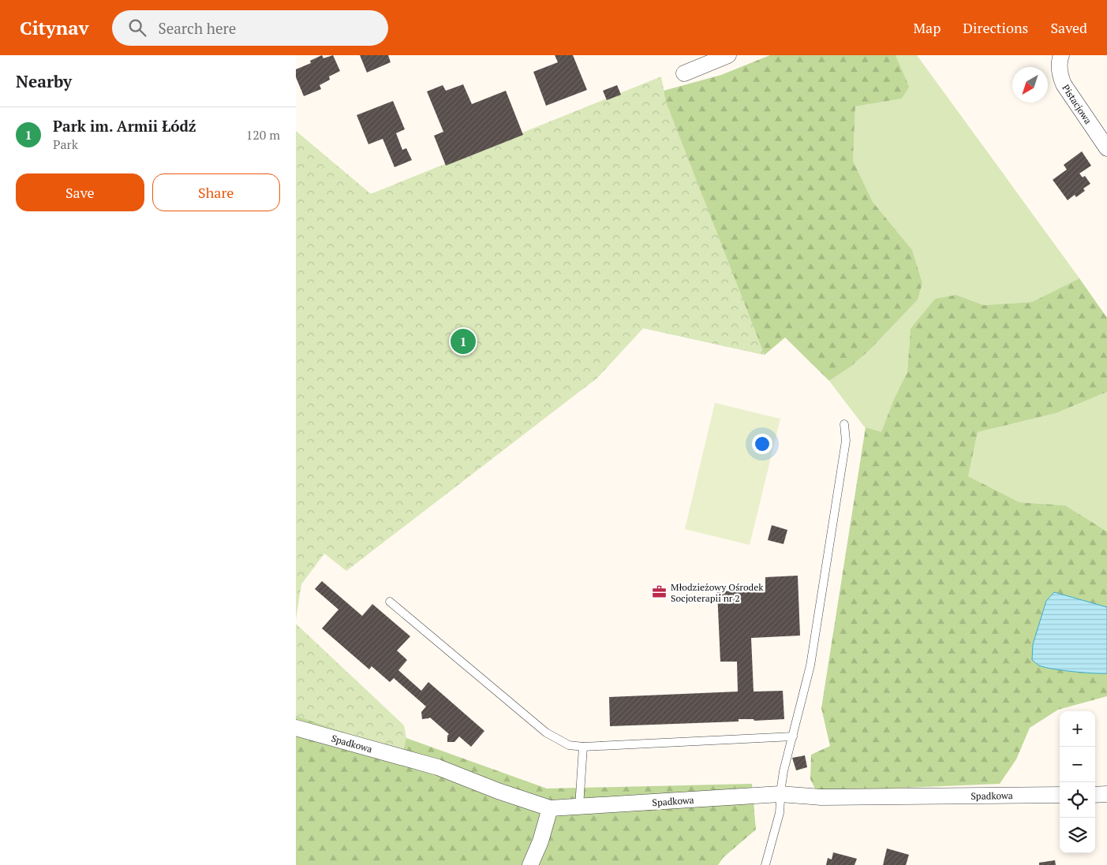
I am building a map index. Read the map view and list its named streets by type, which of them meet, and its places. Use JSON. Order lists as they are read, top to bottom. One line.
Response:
{"streets":{"street":["Pistacjowa","Spadkowa"]},"places":{"office":["Młodzieżowy Ośrodek Socjoterapii nr 2"]},"north":"bottom left","page":{"header":"Citynav","search":"Search here","nav":["Map","Directions","Saved"],"heading":"Nearby","list":[{"mark":"1","name":"Park im. Armii Łódź","note":"Park","value":"120 m"}],"buttons":["Save","Share"],"pins":"1","map_buttons":["+","−"]}}
